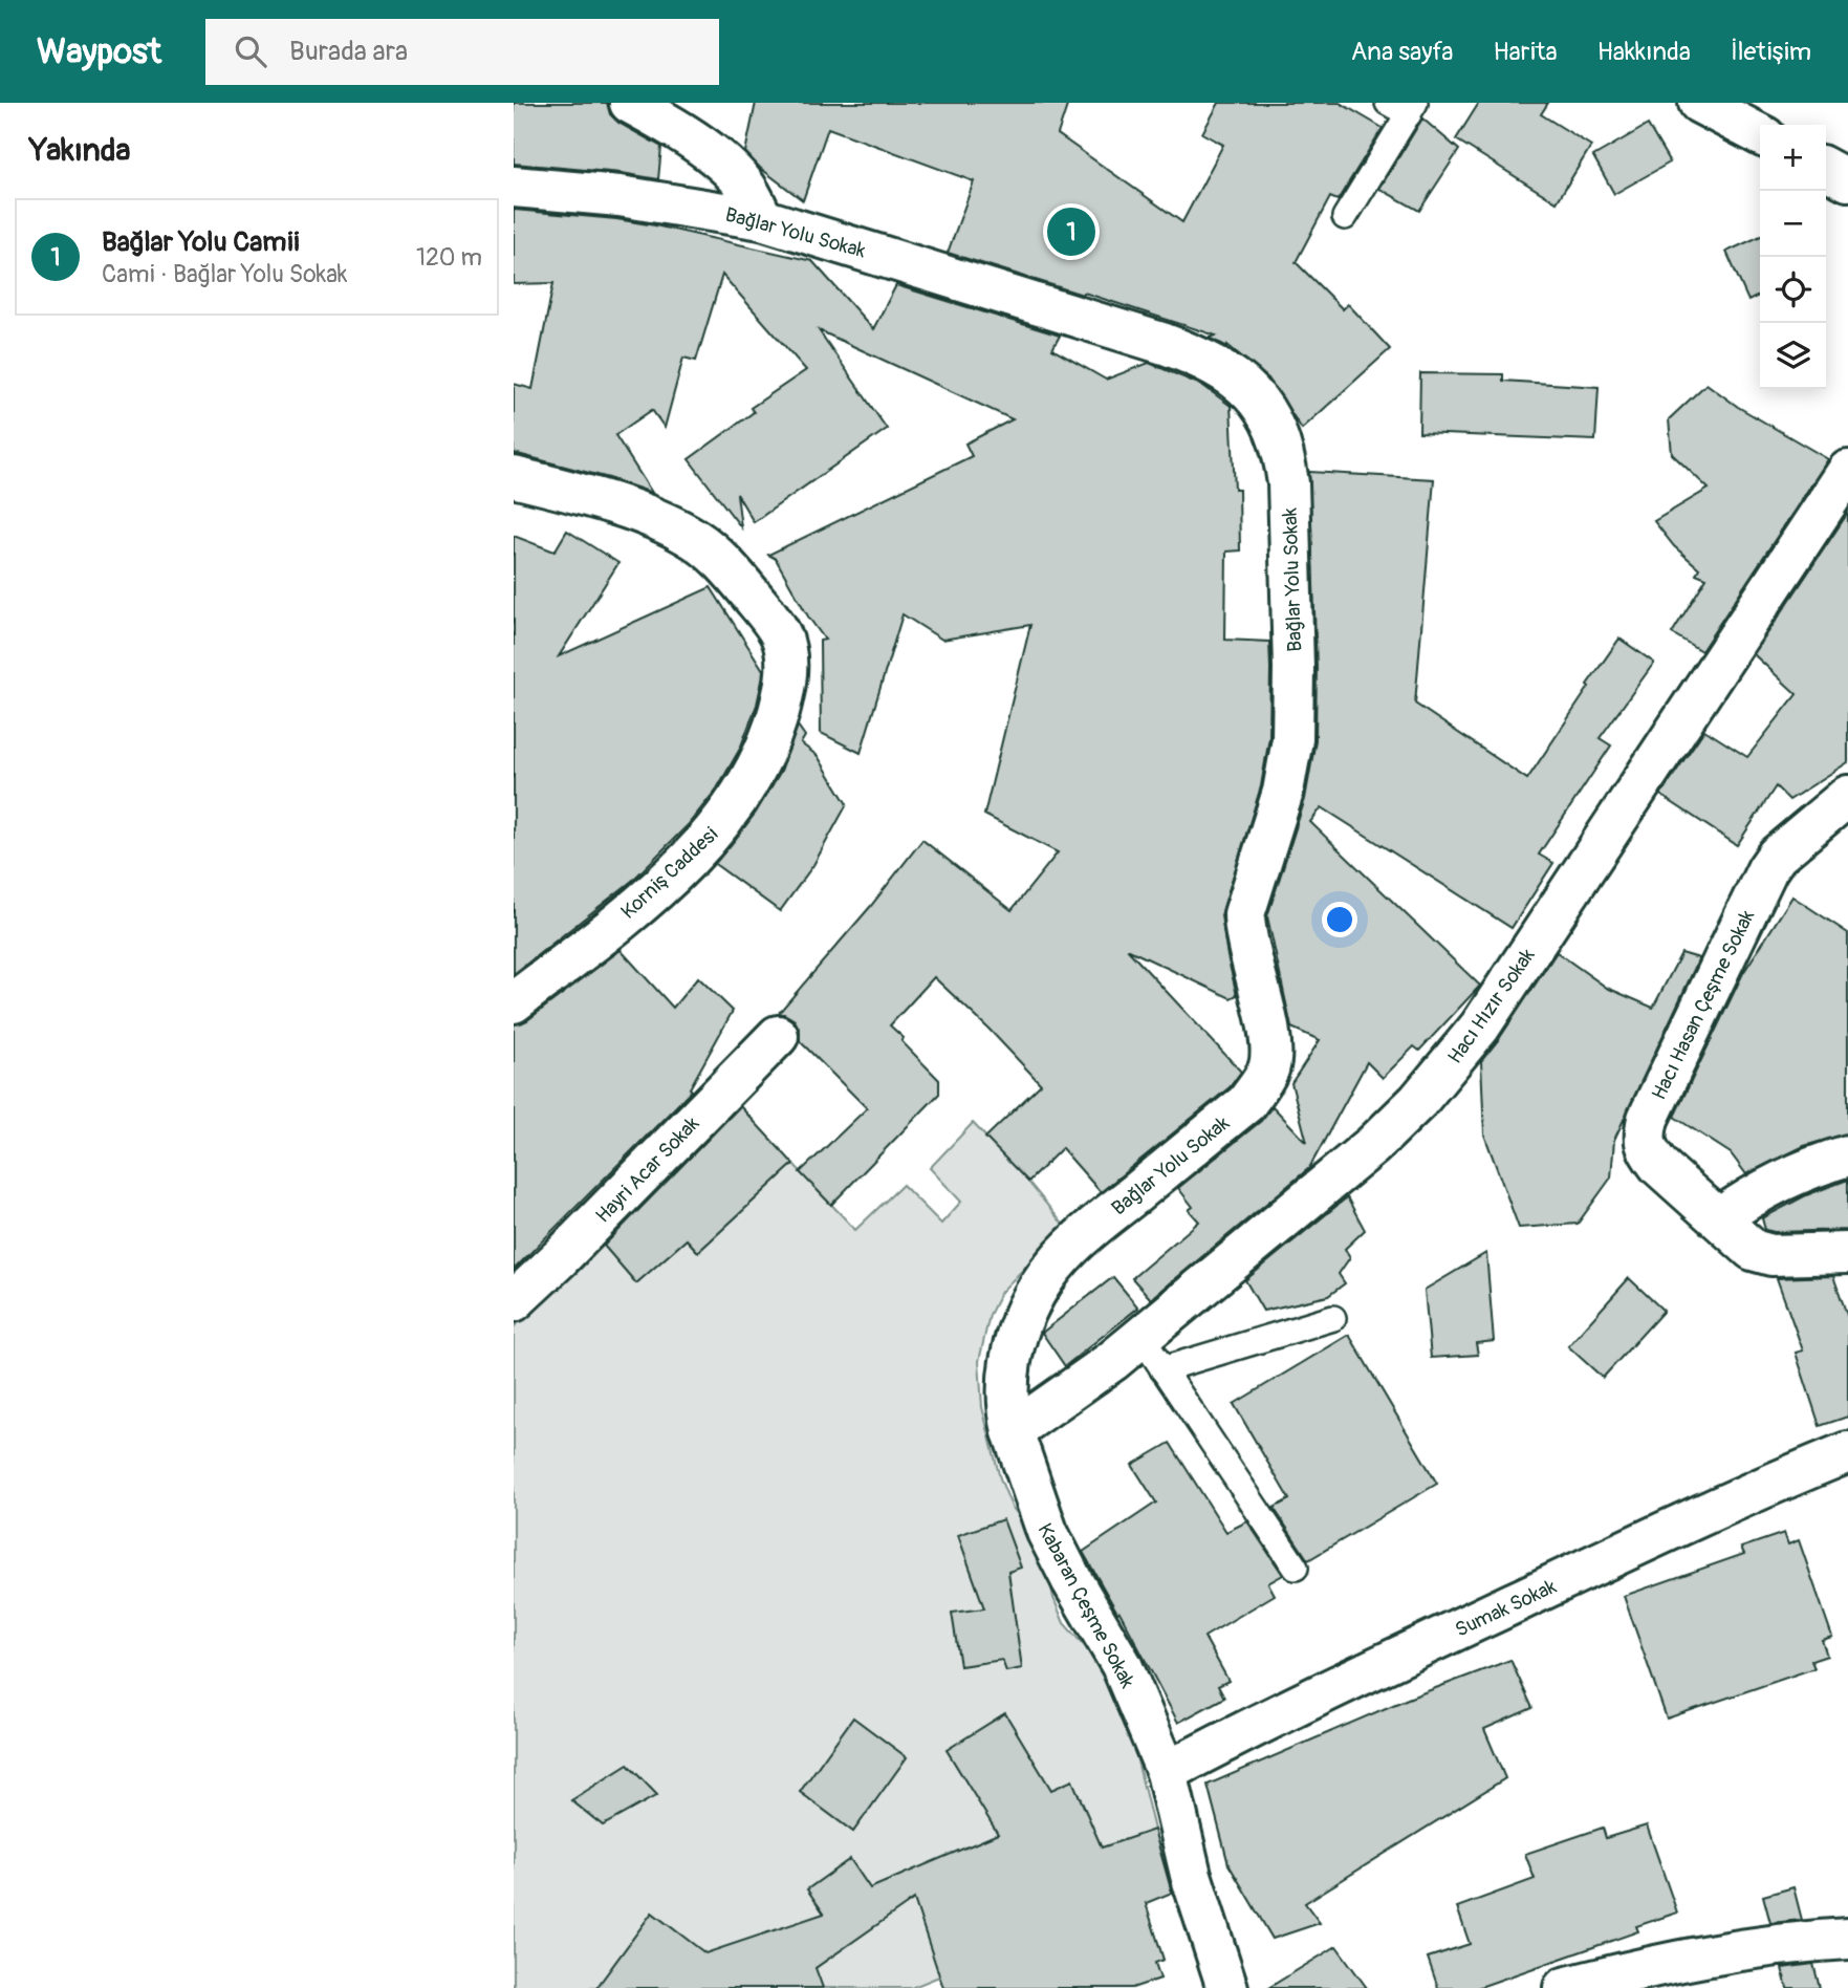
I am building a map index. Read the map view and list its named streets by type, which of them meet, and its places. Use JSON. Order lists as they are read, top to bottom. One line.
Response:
{"streets":{"street":["Bağlar Yolu Sokak","Korniş Caddesi","Hacı Hasan Çeşme Sokak","Hacı Hızır Sokak","Hayri Acar Sokak","Kabaran Çeşme Sokak","Sumak Sokak"]},"crossings":[["Bağlar Yolu Sokak","Hacı Hızır Sokak"],["Bağlar Yolu Sokak","Kabaran Çeşme Sokak"],["Hacı Hızır Sokak","Kabaran Çeşme Sokak"],["Kabaran Çeşme Sokak","Sumak Sokak"]],"page":{"header":"Waypost","search":"Burada ara","nav":["Ana sayfa","Harita","Hakkında","İletişim"],"heading":"Yakında","map_buttons":["+","−"],"list":[{"mark":"1","name":"Bağlar Yolu Camii","note":"Cami · Bağlar Yolu Sokak","value":"120 m"}],"pins":"1"}}
